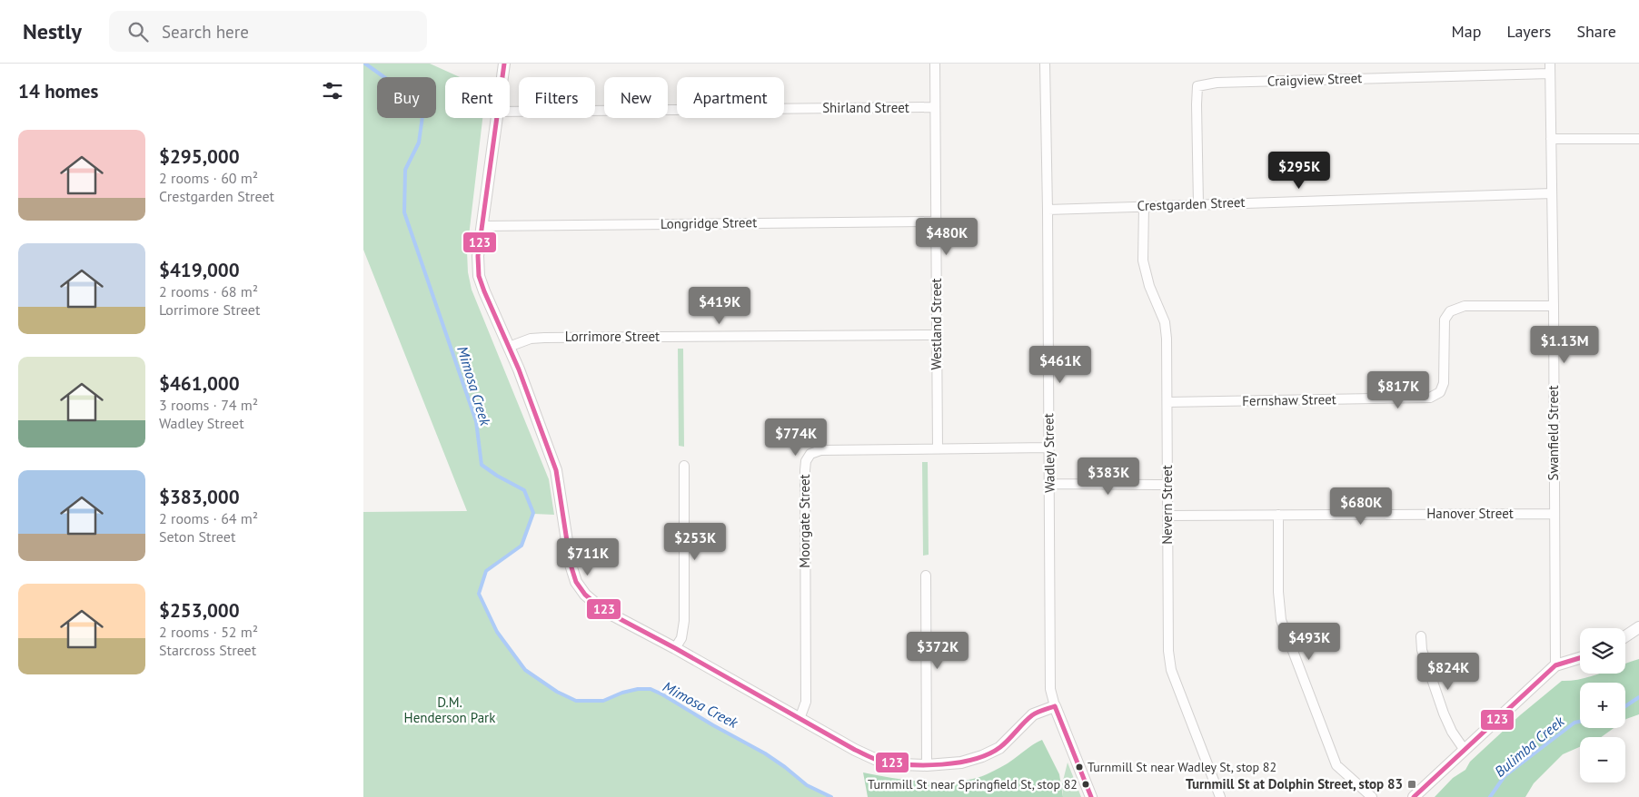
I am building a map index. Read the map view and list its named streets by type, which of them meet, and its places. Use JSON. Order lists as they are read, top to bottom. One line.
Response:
{"streets":{"street":["Craigview Street","Shirland Street","Crestgarden Street","Longridge Street","Westland Street","Lorrimore Street","Fernshaw Street","Swanfield Street","Wadley Street","Nevern Street","Hanover Street","Moorgate Street"]},"crossings":[["Craigview Street","Crestgarden Street"],["Craigview Street","Swanfield Street"],["Shirland Street","Westland Street"],["Crestgarden Street","Swanfield Street"],["Crestgarden Street","Wadley Street"],["Crestgarden Street","Nevern Street"],["Longridge Street","Westland Street"],["Westland Street","Lorrimore Street"],["Westland Street","Moorgate Street"],["Fernshaw Street","Swanfield Street"],["Fernshaw Street","Nevern Street"],["Swanfield Street","Hanover Street"],["Wadley Street","Moorgate Street"],["Nevern Street","Hanover Street"]],"water":["Mimosa Creek","Bulimba Creek"],"parks":["D.M. Henderson Park"],"places":{"other":["Turnmill St near Wadley St, stop 82","Turnmill St near Springfield St, stop 82"],"transit":["Turnmill St at Dolphin Street, stop 83"]},"lines":["transit line 123"],"page":{"header":"Nestly","search":"Search here","nav":["Map","Layers","Share"],"heading":"14 homes","chip":["Buy","Rent","Filters","New","Apartment"],"list":[{"name":"$295,000","note":"2 rooms · 60 m² · Crestgarden Street"},{"name":"$419,000","note":"2 rooms · 68 m² · Lorrimore Street"},{"name":"$461,000","note":"3 rooms · 74 m² · Wadley Street"},{"name":"$383,000","note":"2 rooms · 64 m² · Seton Street"},{"name":"$253,000","note":"2 rooms · 52 m² · Starcross Street"}],"price":["$295K","$480K","$419K","$1.13M","$461K","$817K","$774K","$383K","$680K","$253K","$711K","$493K","$372K","$824K"],"map_buttons":["+","−"]}}
